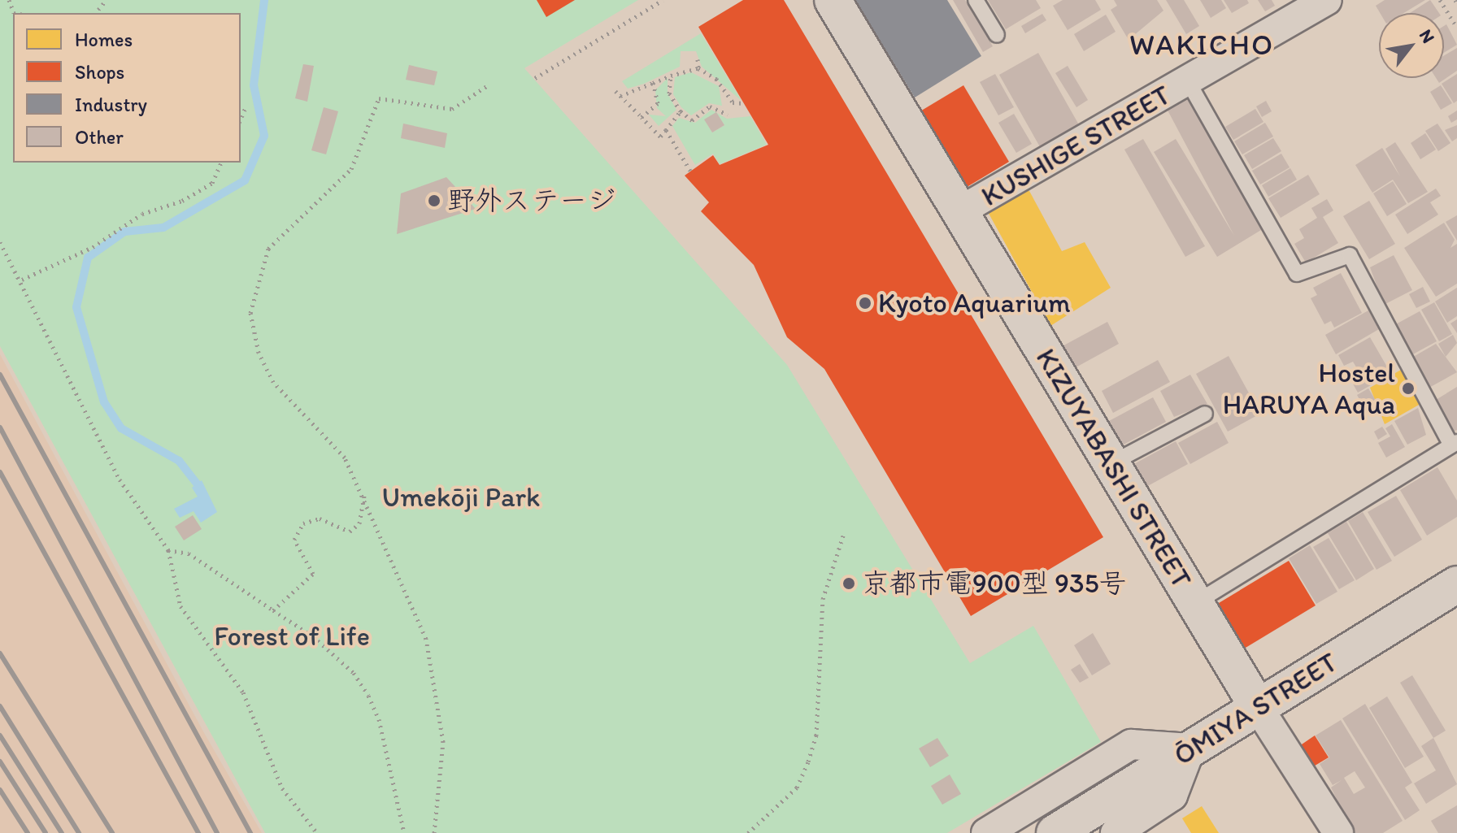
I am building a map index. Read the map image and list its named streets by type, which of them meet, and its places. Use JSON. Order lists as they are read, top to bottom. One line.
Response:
{"streets":{"street":["KUSHIGE STREET","KIZUYABASHI STREET","ŌMIYA STREET"]},"crossings":[["KUSHIGE STREET","KIZUYABASHI STREET"],["KIZUYABASHI STREET","ŌMIYA STREET"]],"districts":["WAKICHO"],"parks":["Umekōji Park","Forest of Life"],"places":["野外ステージ","Kyoto Aquarium","Hostel HARUYA Aqua","京都市電900型 935号"],"legend":["Homes","Shops","Industry","Other"],"north":"top right"}
